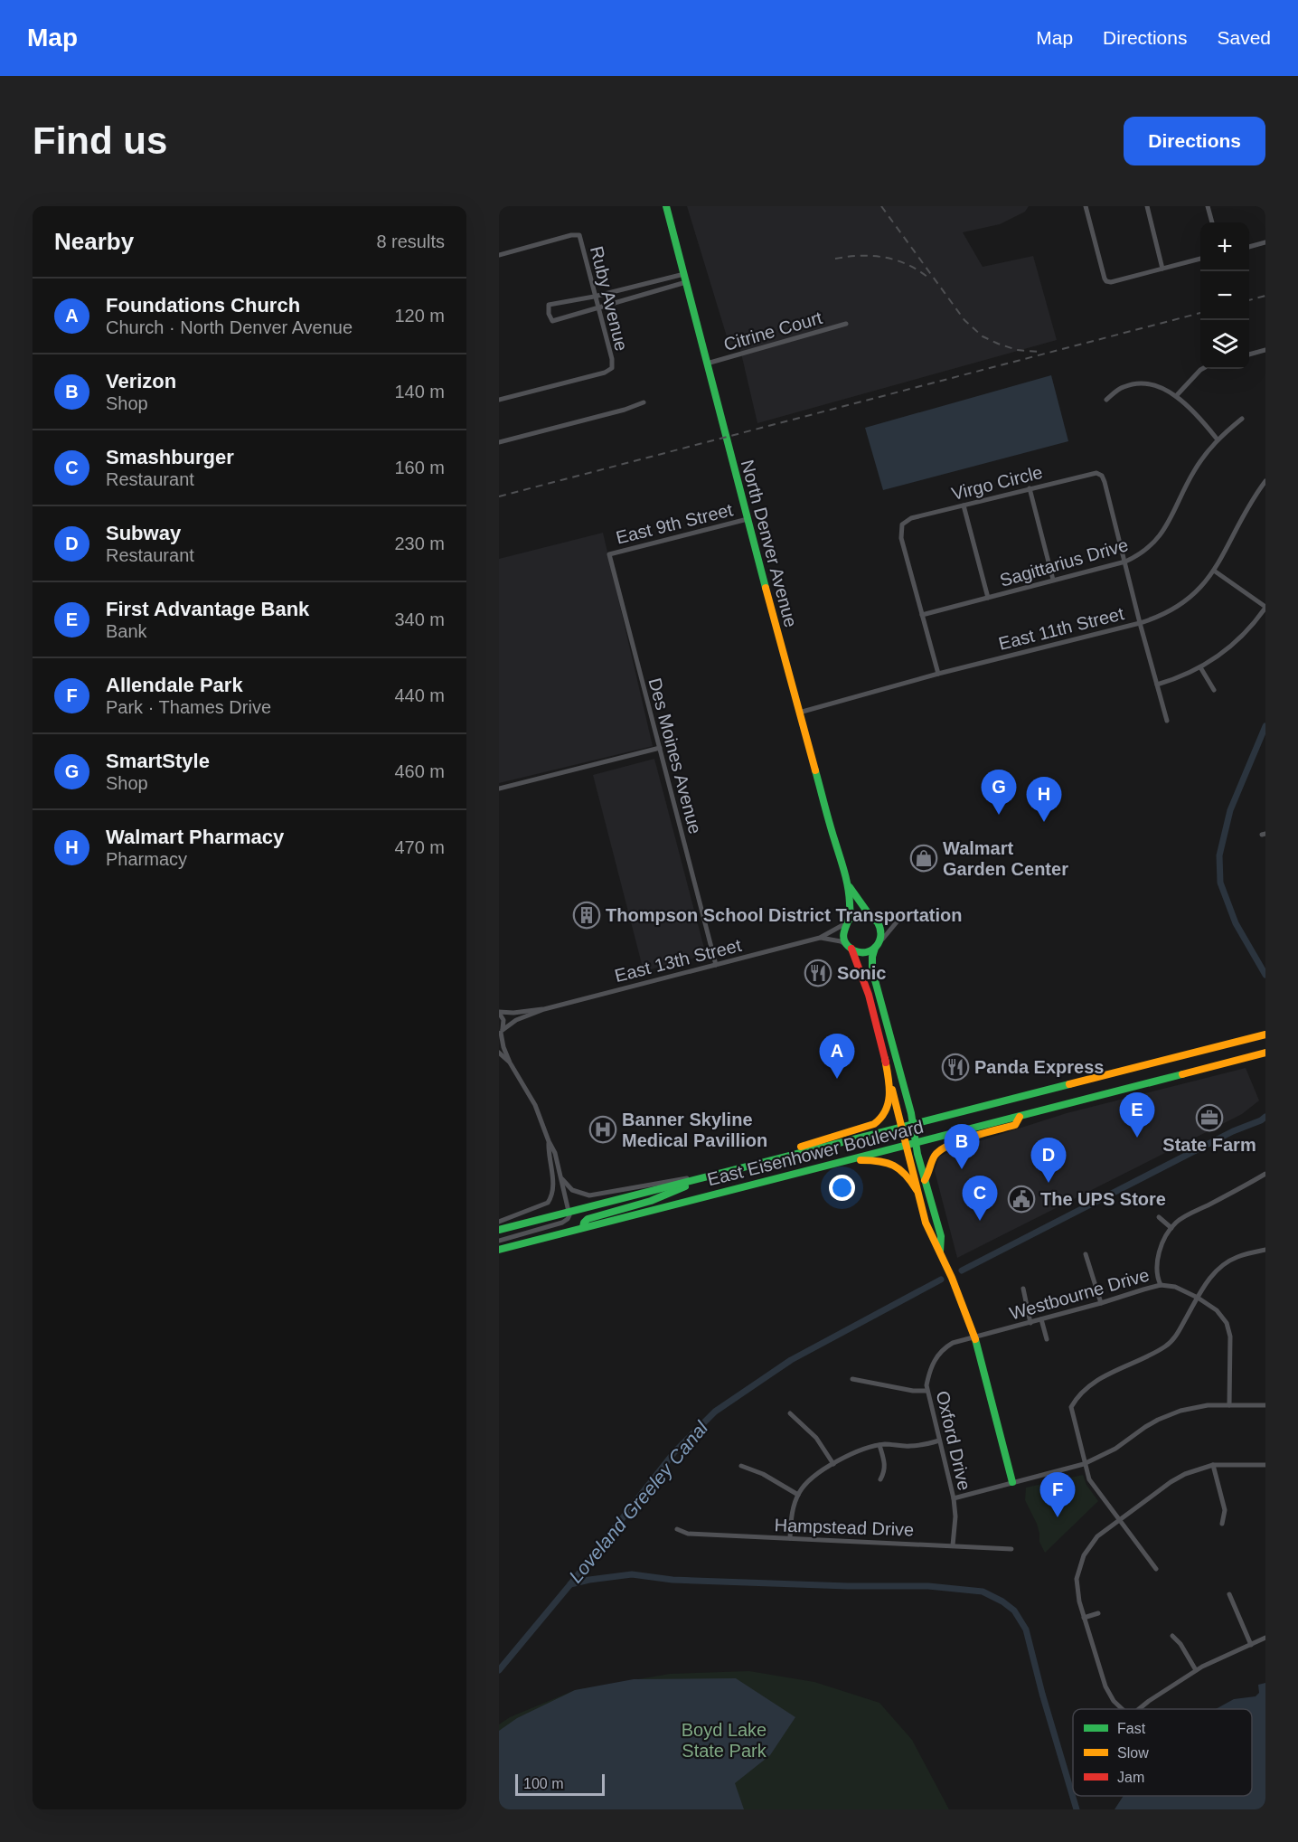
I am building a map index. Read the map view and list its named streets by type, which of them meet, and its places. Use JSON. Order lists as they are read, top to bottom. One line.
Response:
{"streets":{"main road":["North Denver Avenue","East Eisenhower Boulevard"],"street":["Ruby Avenue","Citrine Court","Virgo Circle","East 9th Street","Sagittarius Drive","East 11th Street","Des Moines Avenue","East 13th Street","Westbourne Drive","Oxford Drive","Hampstead Drive"]},"crossings":[["Citrine Court","North Denver Avenue"],["Virgo Circle","Sagittarius Drive"],["Virgo Circle","East 11th Street"],["East 9th Street","North Denver Avenue"],["East 9th Street","Des Moines Avenue"],["North Denver Avenue","East 11th Street"],["North Denver Avenue","East 13th Street"],["Des Moines Avenue","East 13th Street"],["Westbourne Drive","Oxford Drive"],["Oxford Drive","Hampstead Drive"]],"water":["Loveland Greeley Canal"],"parks":["Boyd Lake State Park"],"places":{"shop":["Walmart Garden Center"],"building":["Thompson School District Transportation"],"restaurant":["Sonic","Panda Express"],"office":["State Farm"],"hospital":["Banner Skyline Medical Pavillion"],"public building":["The UPS Store"]},"legend":["Fast","Slow","Jam"],"scale_bar":"100 m","page":{"header":"Map","nav":["Map","Directions","Saved"],"buttons":"Directions","title":"Find us","heading":["Nearby","8 results"],"map_buttons":["+","−"],"list":[{"mark":"A","name":"Foundations Church","note":"Church · North Denver Avenue","value":"120 m"},{"mark":"B","name":"Verizon","note":"Shop","value":"140 m"},{"mark":"C","name":"Smashburger","note":"Restaurant","value":"160 m"},{"mark":"D","name":"Subway","note":"Restaurant","value":"230 m"},{"mark":"E","name":"First Advantage Bank","note":"Bank","value":"340 m"},{"mark":"F","name":"Allendale Park","note":"Park · Thames Drive","value":"440 m"},{"mark":"G","name":"SmartStyle","note":"Shop","value":"460 m"},{"mark":"H","name":"Walmart Pharmacy","note":"Pharmacy","value":"470 m"}],"pins":["G","H","A","E","B","D","C","F"],"scale":"100 m"}}
